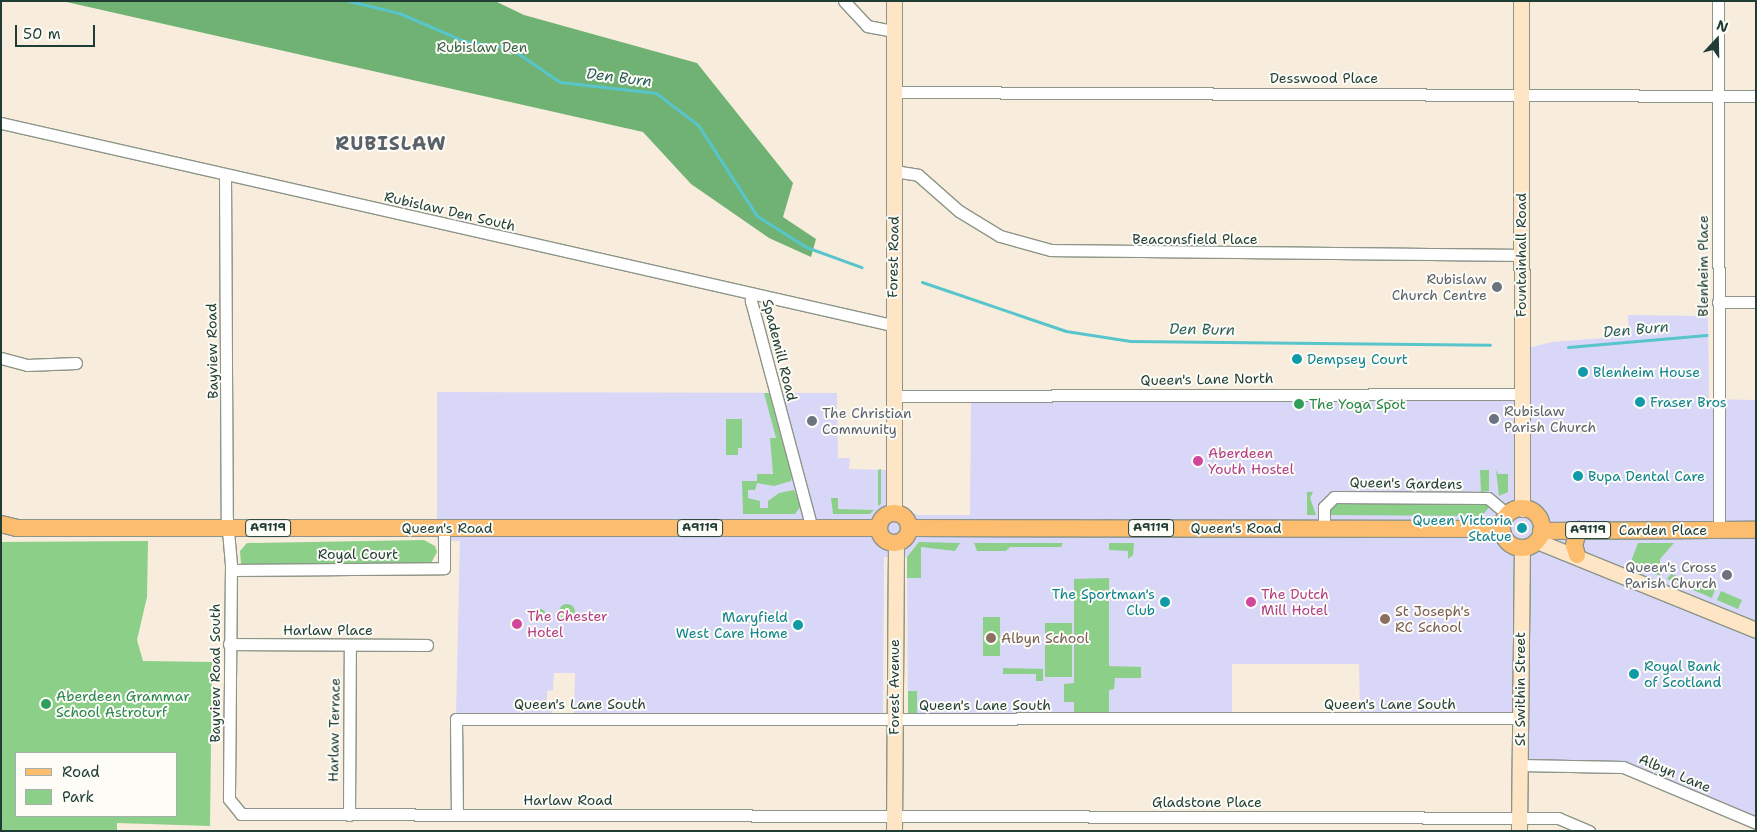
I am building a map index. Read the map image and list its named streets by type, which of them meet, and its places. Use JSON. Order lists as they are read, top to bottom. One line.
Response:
{"streets":{"main road":["A9119","Queen's Road","Carden Place"],"street":["Desswood Place","Rubislaw Den South","Beaconsfield Place","Fountainhall Road","Forest Road","Blenheim Place","Spademill Road","Bayview Road","Queen's Lane North","Queen's Gardens","Royal Court","Harlaw Place","Bayview Road South","Forest Avenue","St Swithin Street","Queen's Lane South","Harlaw Terrace","Albyn Lane","Harlaw Road","Gladstone Place"]},"crossings":[["Desswood Place","Fountainhall Road"],["Desswood Place","Forest Road"],["Desswood Place","Blenheim Place"],["Rubislaw Den South","Forest Road"],["Rubislaw Den South","Spademill Road"],["Rubislaw Den South","Bayview Road"],["Beaconsfield Place","Fountainhall Road"],["Beaconsfield Place","Forest Road"],["Fountainhall Road","Queen's Lane North"],["Fountainhall Road","Queen's Gardens"],["Fountainhall Road","Queen's Road"],["Forest Road","Queen's Lane North"],["Forest Road","Queen's Road"],["Forest Road","Forest Avenue"],["Blenheim Place","Carden Place"],["Spademill Road","Queen's Road"],["Bayview Road","Queen's Road"],["Bayview Road","Bayview Road South"],["Queen's Gardens","Queen's Road"],["Queen's Road","Royal Court"],["Queen's Road","Bayview Road South"],["Queen's Road","Forest Avenue"],["Carden Place","St Swithin Street"],["Royal Court","Bayview Road South"],["Harlaw Place","Bayview Road South"],["Harlaw Place","Harlaw Terrace"],["Bayview Road South","Harlaw Road"],["Forest Avenue","Queen's Lane South"],["Forest Avenue","Harlaw Road"],["Forest Avenue","Gladstone Place"],["St Swithin Street","Queen's Lane South"],["St Swithin Street","Albyn Lane"],["St Swithin Street","Gladstone Place"],["Queen's Lane South","Harlaw Road"],["Harlaw Terrace","Harlaw Road"],["Harlaw Road","Gladstone Place"]],"districts":["RUBISLAW"],"water":["Den Burn"],"parks":["Rubislaw Den"],"places":["Rubislaw Church Centre","Dempsey Court","Blenheim House","Fraser Bros","The Yoga Spot","Rubislaw Parish Church","The Christian Community","Aberdeen Youth Hostel","Bupa Dental Care","Queen Victoria Statue","Queen's Cross Parish Church","The Sportman's Club","The Dutch Mill Hotel","St Joseph's RC School","The Chester Hotel","Maryfield West Care Home","Albyn School","Royal Bank of Scotland","Aberdeen Grammar School Astroturf"],"legend":["Road","Park"],"scale_bar":"50 m","north":"top"}
